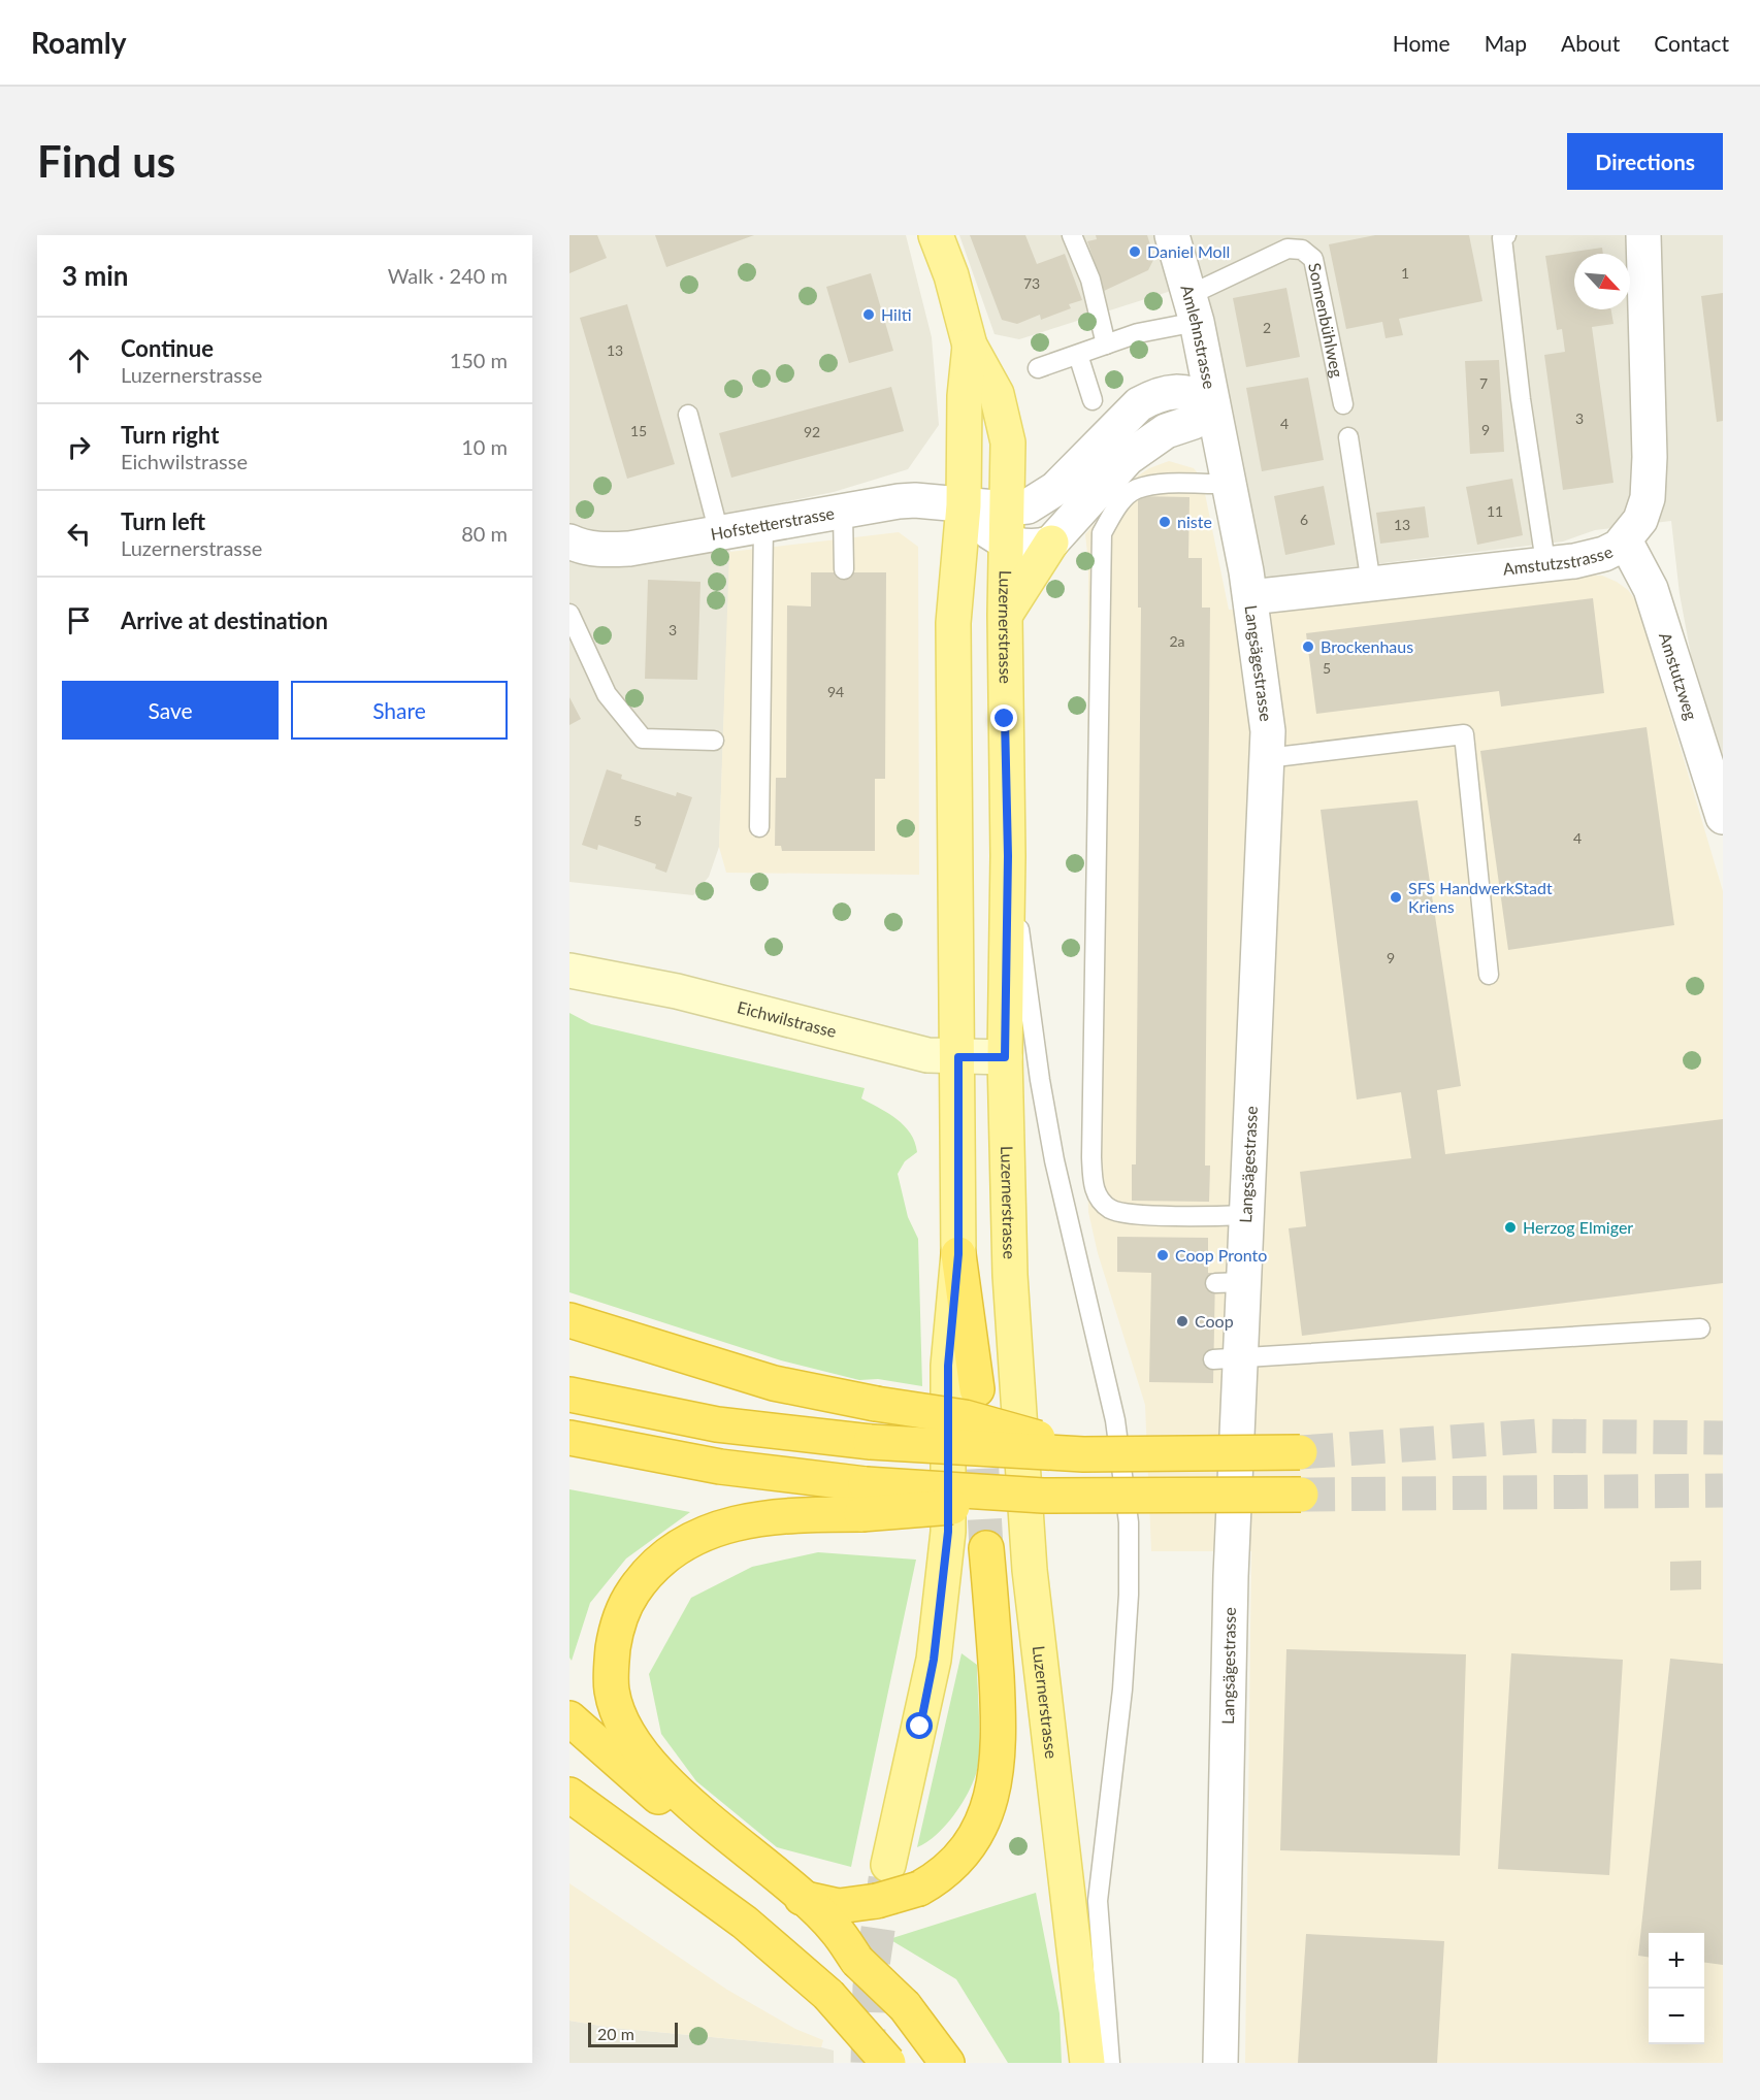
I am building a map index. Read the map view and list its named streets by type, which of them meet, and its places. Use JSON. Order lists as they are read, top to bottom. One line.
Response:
{"streets":{"main road":["Luzernerstrasse","Eichwilstrasse"],"street":["Amlehnstrasse","Hofstetterstrasse","Amstutzstrasse","Langsägestrasse","Amstutzweg"],"lane":["Sonnenbühlweg"]},"crossings":[["Sonnenbühlweg","Amlehnstrasse"],["Amlehnstrasse","Langsägestrasse"],["Hofstetterstrasse","Luzernerstrasse"],["Amstutzstrasse","Langsägestrasse"],["Amstutzstrasse","Amstutzweg"],["Luzernerstrasse","Eichwilstrasse"]],"places":["Daniel Moll","Hilti","niste","Brockenhaus","SFS HandwerkStadt Kriens","Herzog Elmiger","Coop Pronto","Coop"],"house_numbers":["1","73","2","13","7","3","4","9","15","92","11","6","13","3","2a","5","94","5","4","9"],"scale_bar":"20 m","north":"bottom right","page":{"header":"Roamly","nav":["Home","Map","About","Contact"],"buttons":["Directions",["Save","Share"]],"title":"Find us","heading":["3 min","Walk · 240 m"],"list":[["Continue","Luzernerstrasse","150 m"],["Turn right","Eichwilstrasse","10 m"],["Turn left","Luzernerstrasse","80 m"],"Arrive at destination"],"map_buttons":["+","−"],"scale":"20 m"}}
